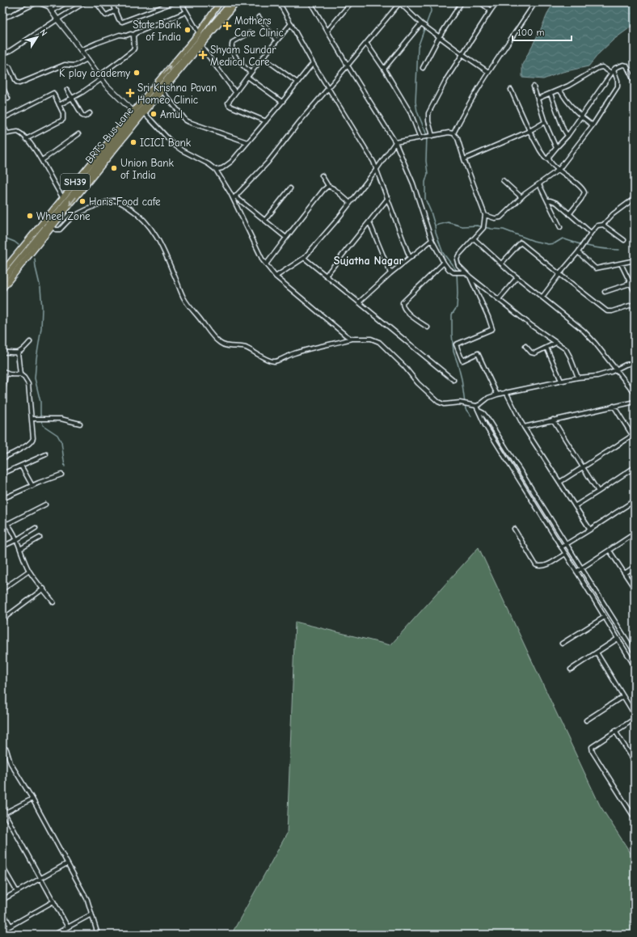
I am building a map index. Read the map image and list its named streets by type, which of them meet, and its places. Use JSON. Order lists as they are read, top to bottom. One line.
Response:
{"streets":{"main road":["BRTS Bus Lane","SH39"]},"districts":["Sujatha Nagar"],"places":{"health":["Mothers Care Clinic","Shyam Sundar Medical Care","Sri Krishna Pavan Homeo Clinic"],"other":["State Bank of India","K play academy","Amul","ICICI Bank","Union Bank of India","Haris Food cafe","Wheel Zone"]},"scale_bar":"100 m","north":"top right"}
